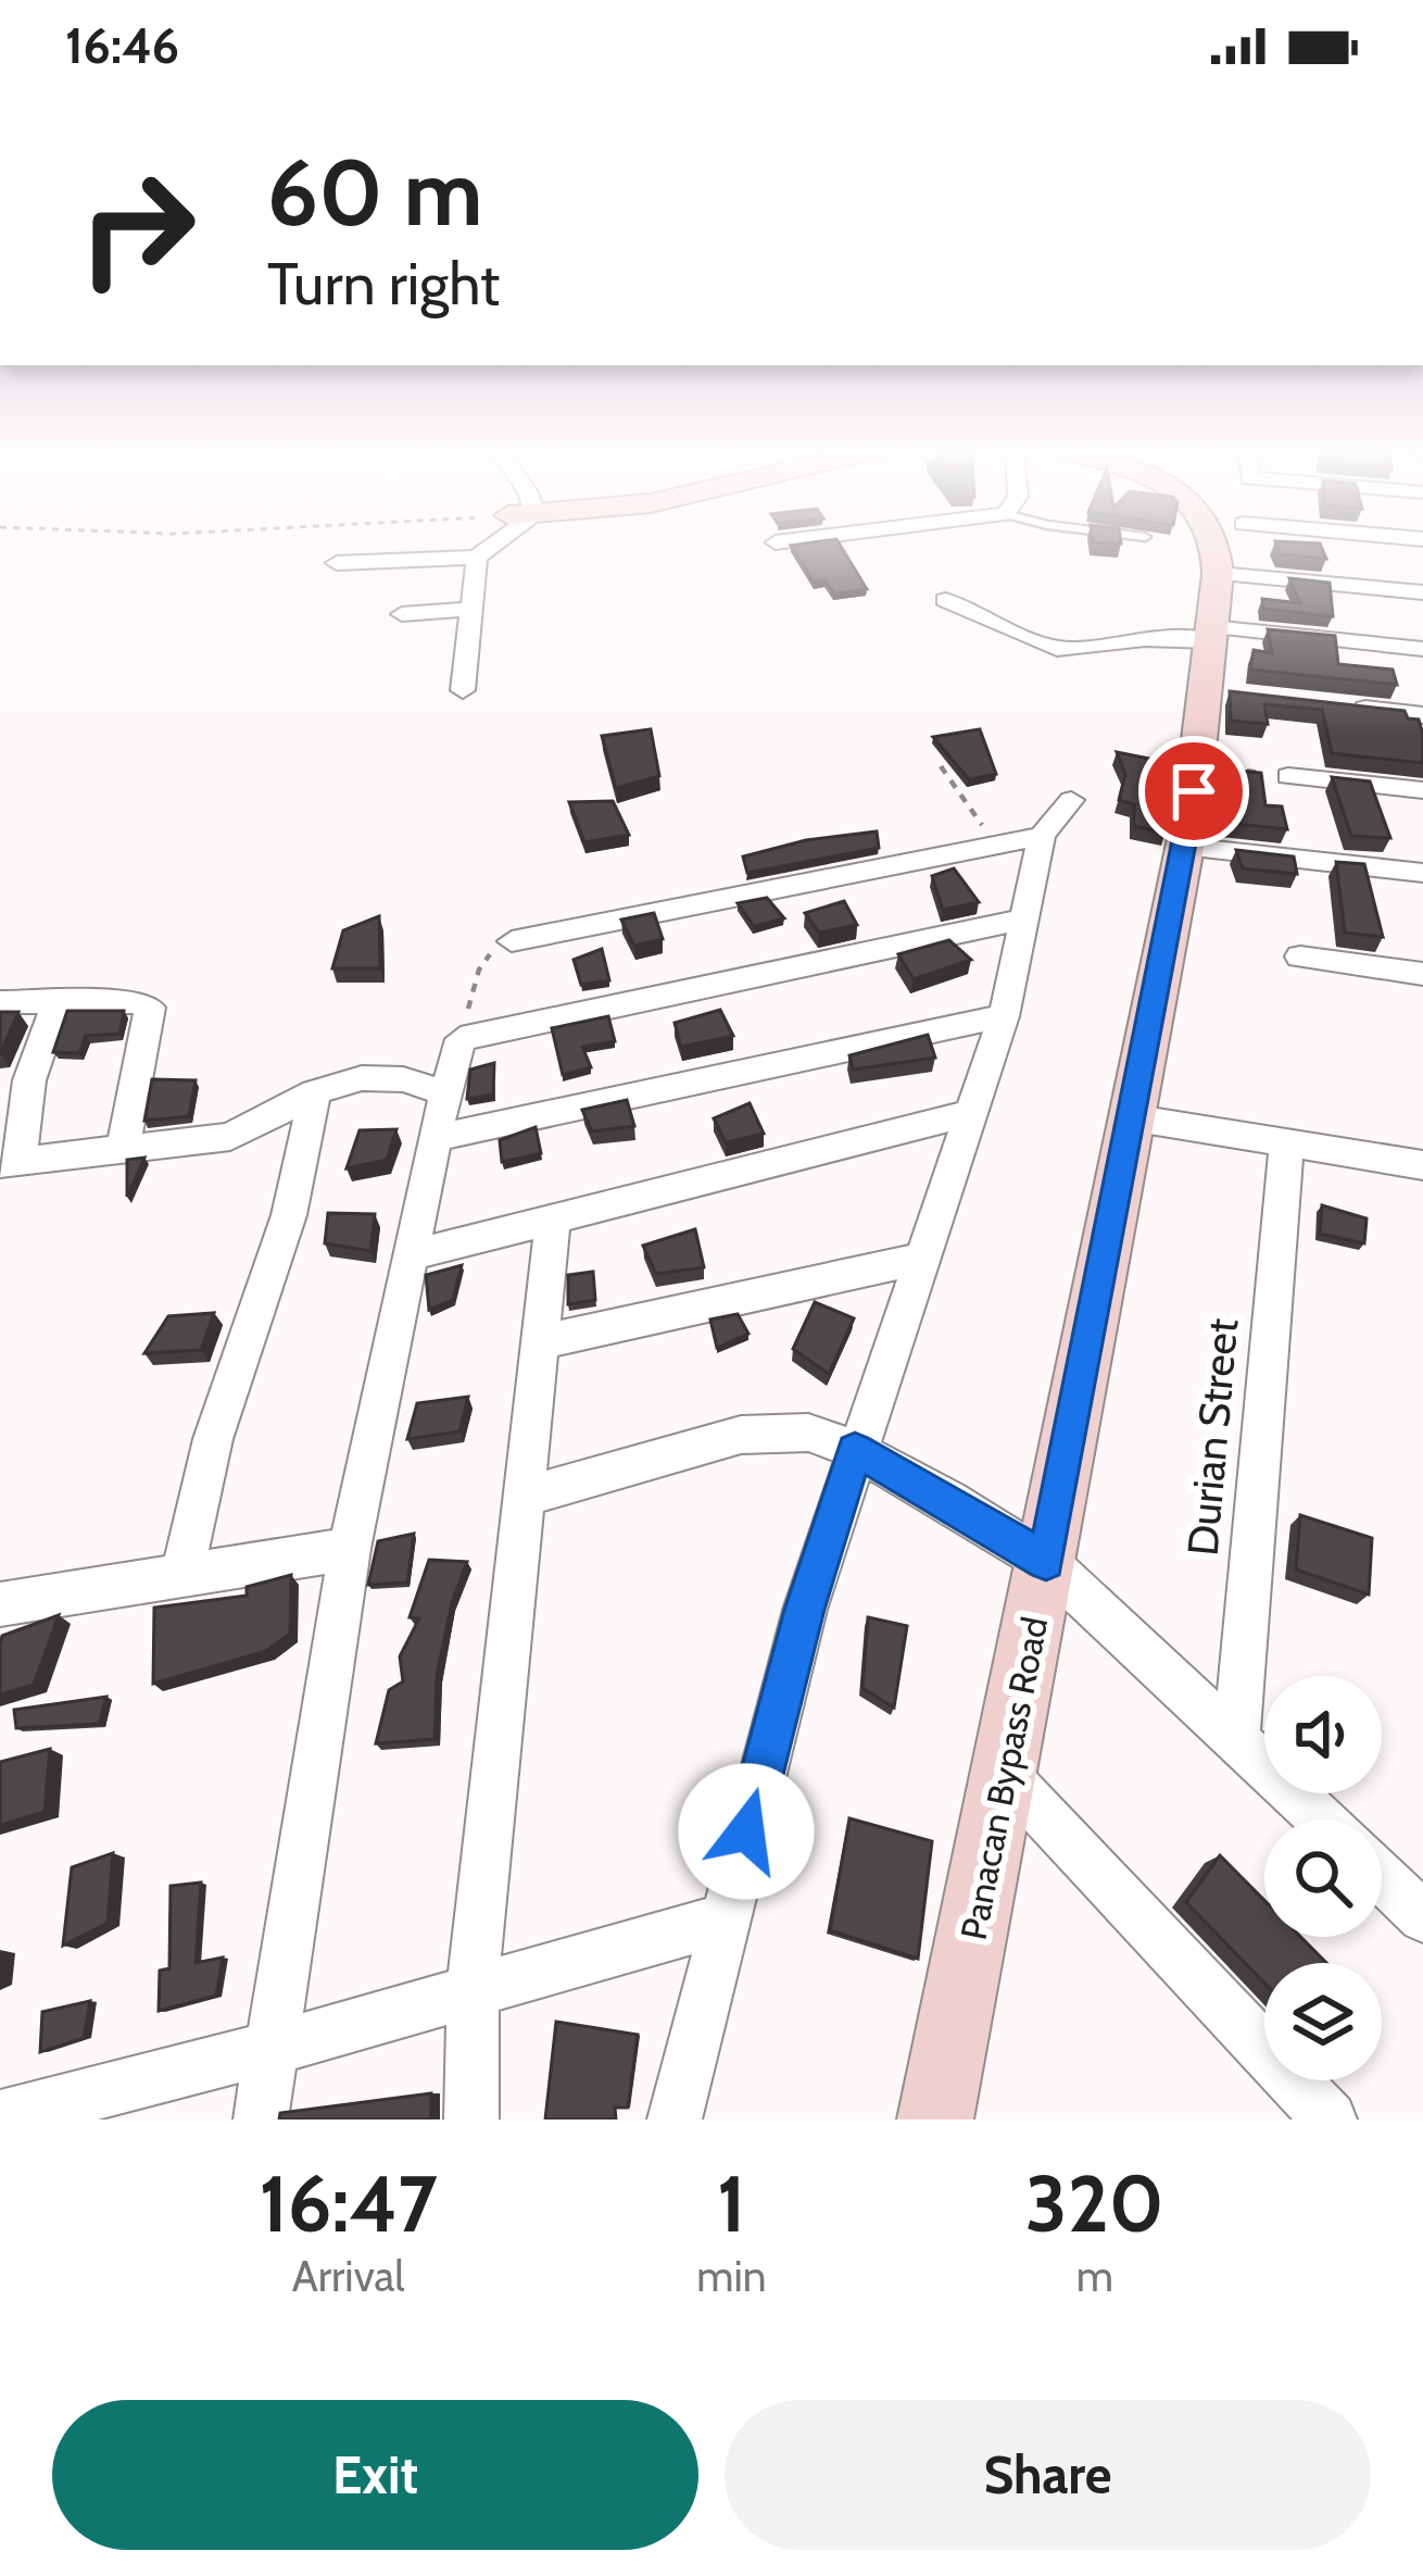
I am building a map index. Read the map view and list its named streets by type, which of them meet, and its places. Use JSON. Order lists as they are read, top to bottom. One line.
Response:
{"streets":{"main road":["Panacan Bypass Road"],"street":["Durian Street"]},"page":{"status":"16:46","turn":["60 m","Turn right"],"eta":["16:47","Arrival","1","min","320","m"],"buttons":["Exit","Share"]}}
